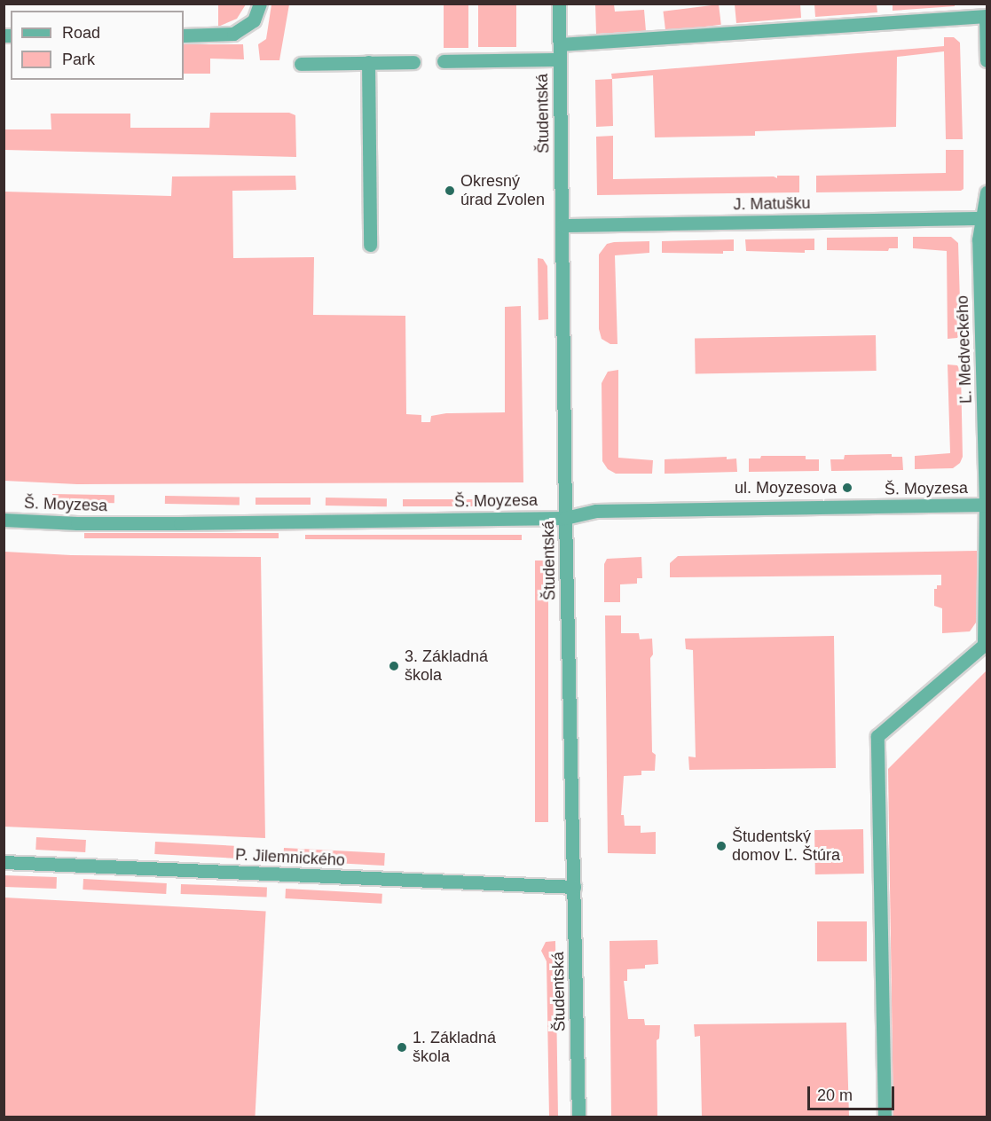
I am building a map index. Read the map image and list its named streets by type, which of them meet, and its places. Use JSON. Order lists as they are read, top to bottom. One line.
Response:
{"streets":{"street":["Študentská","J. Matušku","Ľ. Medveckého","Š. Moyzesa","P. Jilemnického"]},"crossings":[["Študentská","J. Matušku"],["Študentská","Š. Moyzesa"],["Študentská","P. Jilemnického"],["J. Matušku","Ľ. Medveckého"],["Ľ. Medveckého","Š. Moyzesa"]],"places":["Okresný úrad Zvolen","ul. Moyzesova","3. Základná škola","Študentský domov Ľ. Štúra","1. Základná škola"],"legend":["Road","Park"],"scale_bar":"20 m"}
